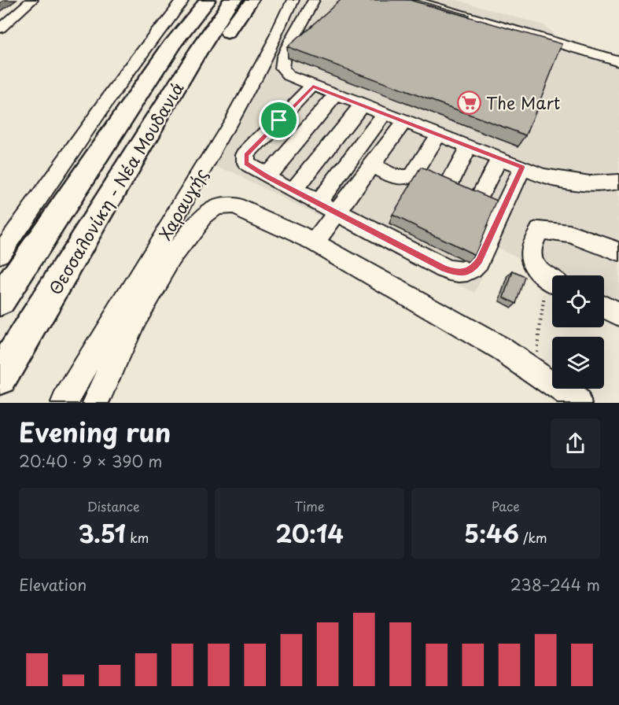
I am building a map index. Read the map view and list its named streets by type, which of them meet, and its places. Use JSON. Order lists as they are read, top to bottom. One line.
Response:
{"streets":{"highway":["Θεσσαλονίκη - Νέα Μουδανιά"],"street":["Χαραυγής"]},"places":{"supermarket":["The Mart"]},"page":{"heading":["Evening run","20:40 · 9 × 390 m"],"stats":[["Distance","3.51 km"],["Time","20:14"],["Pace","5:46 /km"]],"chart":["Elevation","238–244 m"]}}
